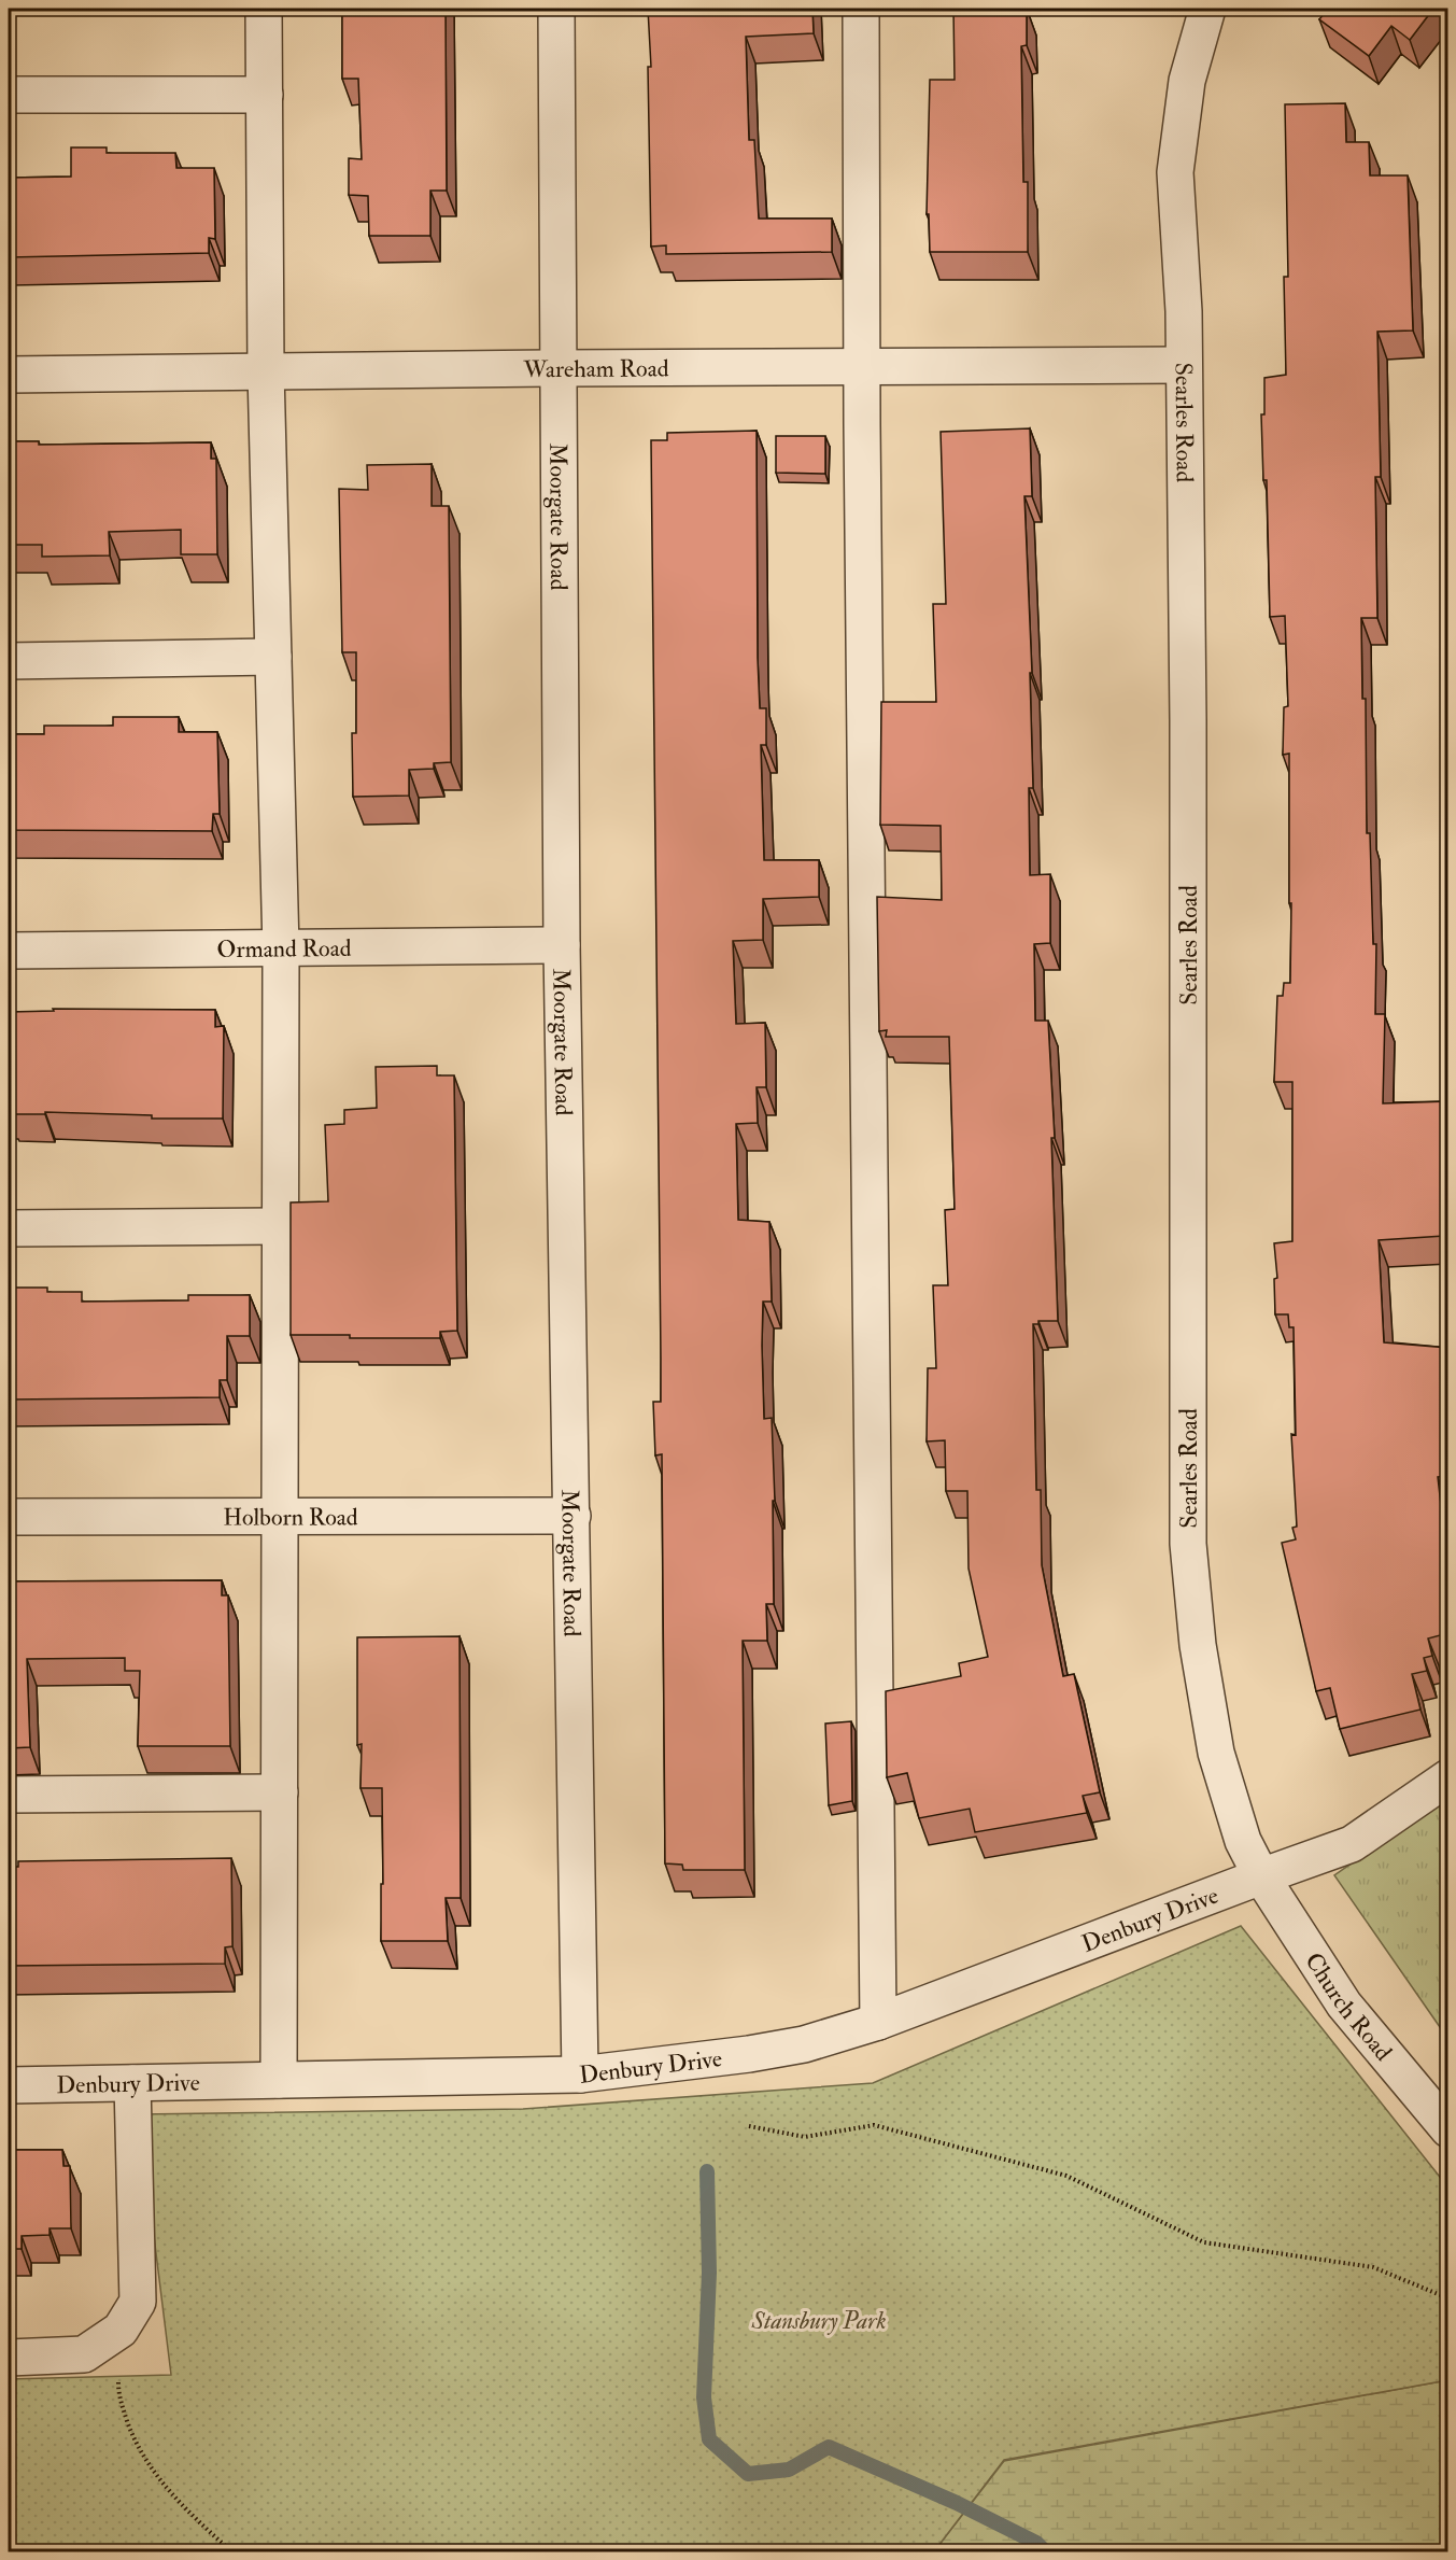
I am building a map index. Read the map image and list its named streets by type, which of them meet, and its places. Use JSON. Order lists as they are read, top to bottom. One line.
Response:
{"streets":{"street":["Wareham Road","Searles Road","Moorgate Road","Ormand Road","Holborn Road","Denbury Drive","Church Road"]},"crossings":[["Wareham Road","Searles Road"],["Wareham Road","Moorgate Road"],["Searles Road","Denbury Drive"],["Searles Road","Church Road"],["Moorgate Road","Ormand Road"],["Moorgate Road","Holborn Road"],["Moorgate Road","Denbury Drive"],["Denbury Drive","Church Road"]],"parks":["Stansbury Park"]}
